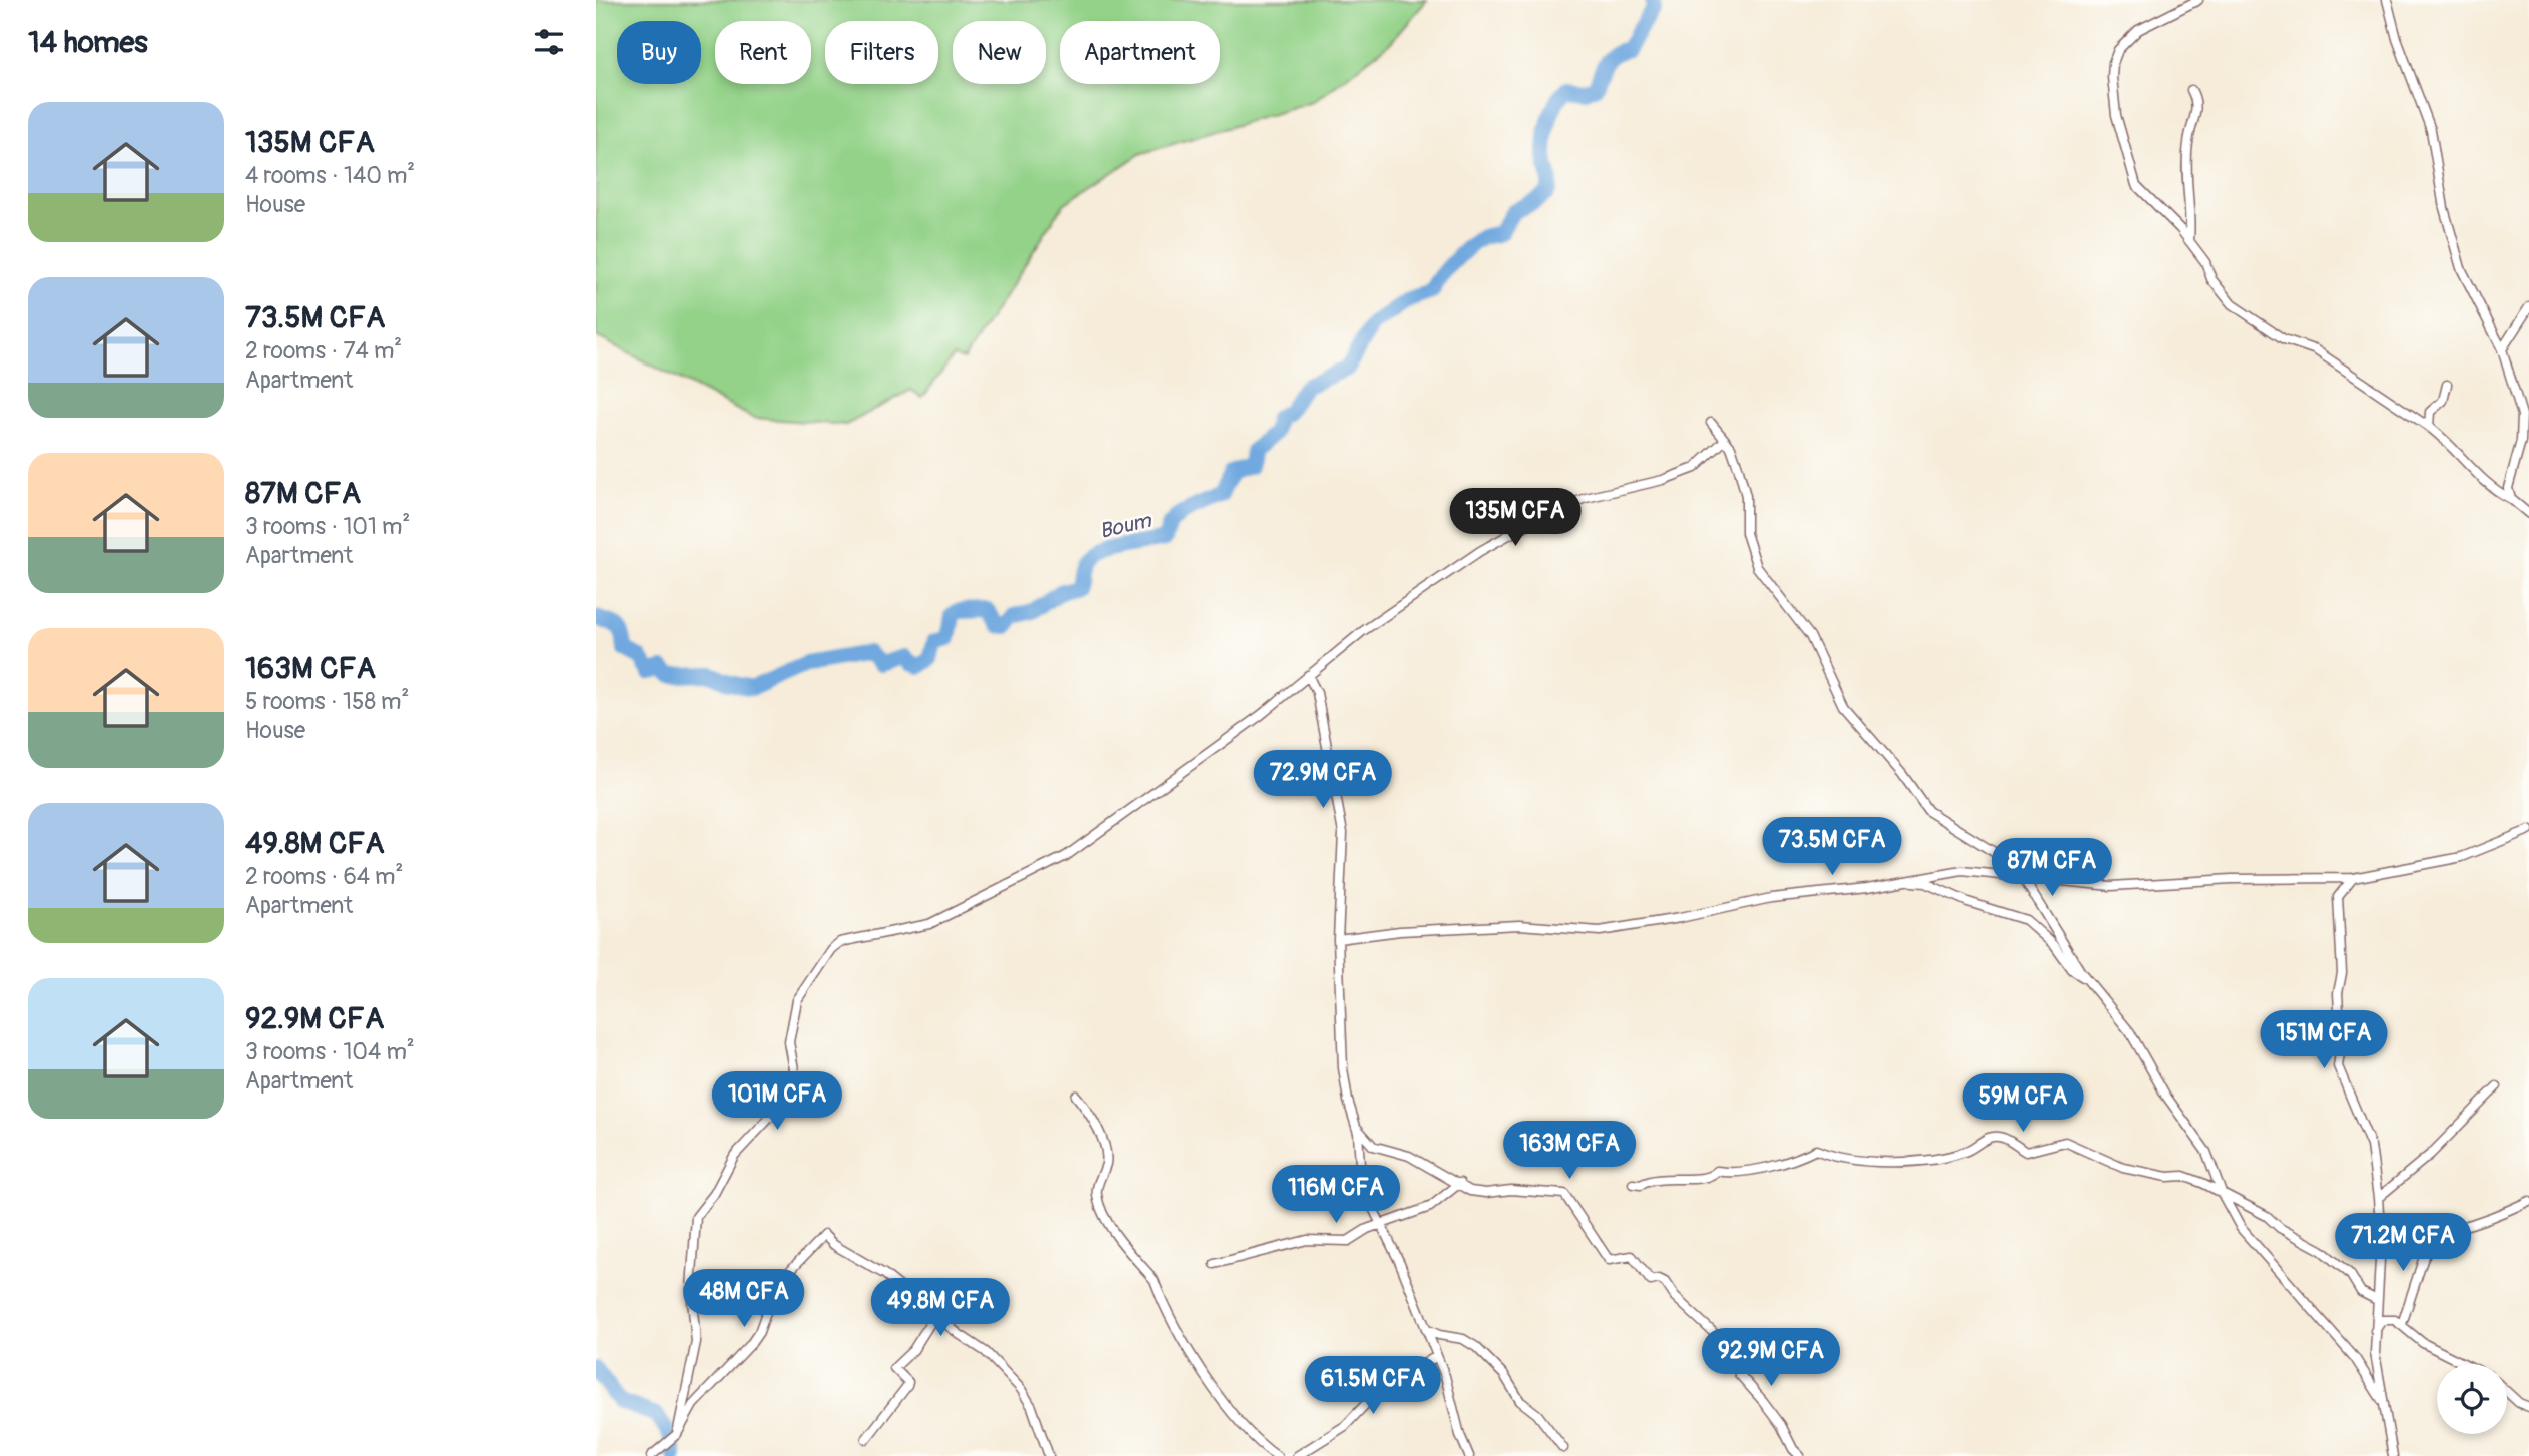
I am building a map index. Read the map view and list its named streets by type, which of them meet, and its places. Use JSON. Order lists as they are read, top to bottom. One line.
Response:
{"water":["Boum"],"page":{"heading":"14 homes","chip":["Buy","Rent","Filters","New","Apartment"],"list":[{"name":"135M CFA","note":"4 rooms · 140 m² · House"},{"name":"73.5M CFA","note":"2 rooms · 74 m² · Apartment"},{"name":"87M CFA","note":"3 rooms · 101 m² · Apartment"},{"name":"163M CFA","note":"5 rooms · 158 m² · House"},{"name":"49.8M CFA","note":"2 rooms · 64 m² · Apartment"},{"name":"92.9M CFA","note":"3 rooms · 104 m² · Apartment"}],"price":["135M CFA","72.9M CFA","73.5M CFA","87M CFA","151M CFA","101M CFA","59M CFA","163M CFA","116M CFA","71.2M CFA","48M CFA","49.8M CFA","92.9M CFA","61.5M CFA"]}}
